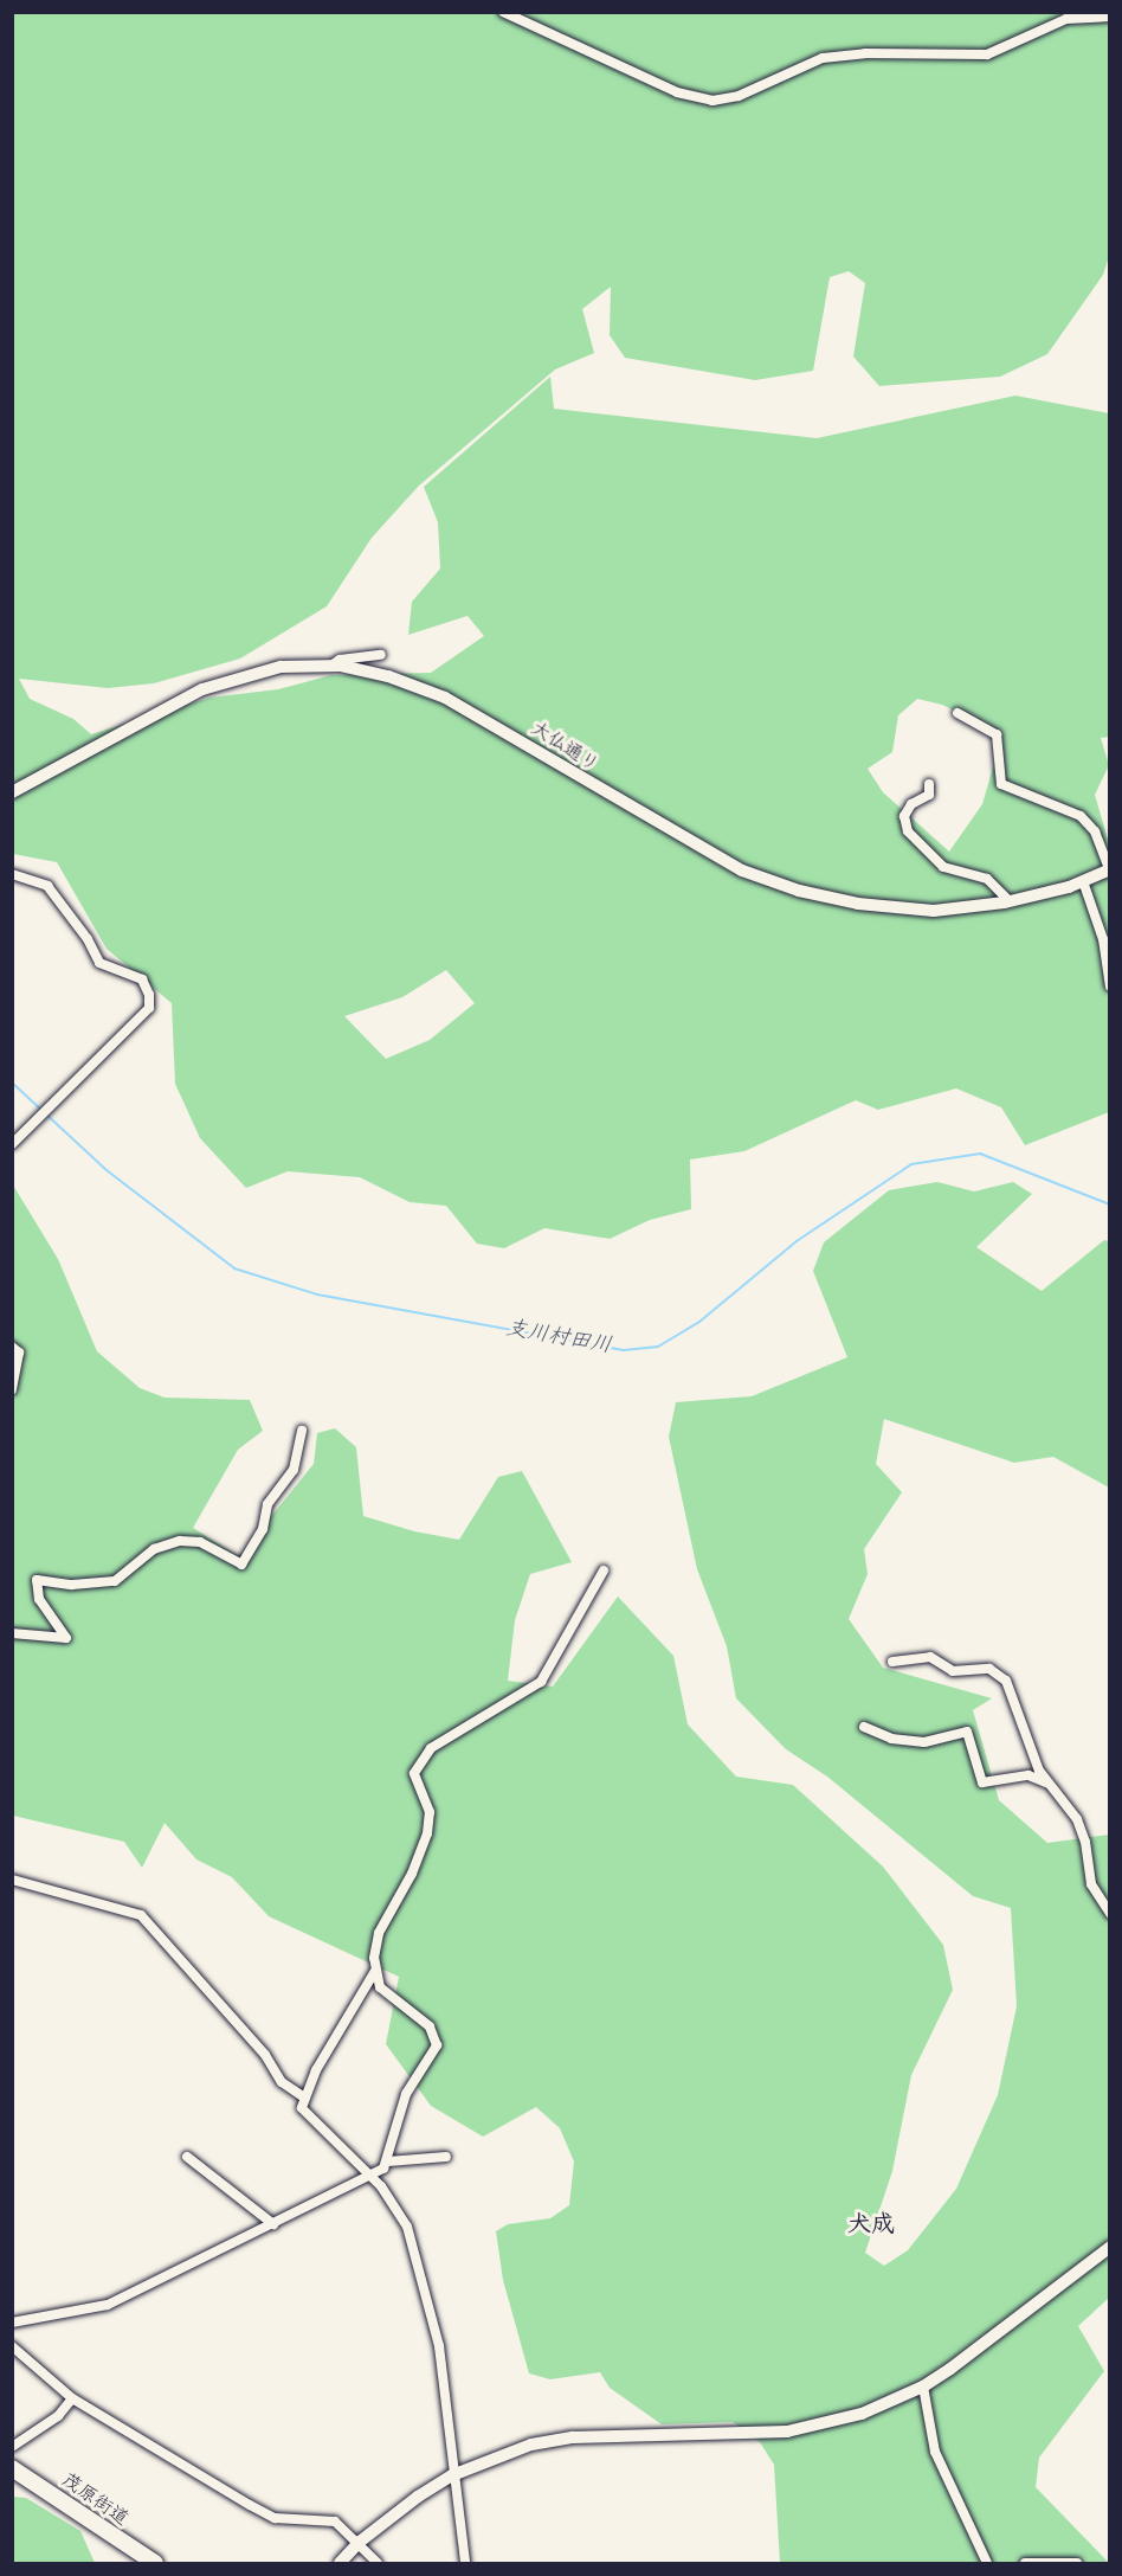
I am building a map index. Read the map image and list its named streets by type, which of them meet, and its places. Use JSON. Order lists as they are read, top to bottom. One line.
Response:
{"streets":{"main road":["茂原街道"],"street":["大仏通り"]},"districts":["犬成"],"water":["支川村田川"]}
